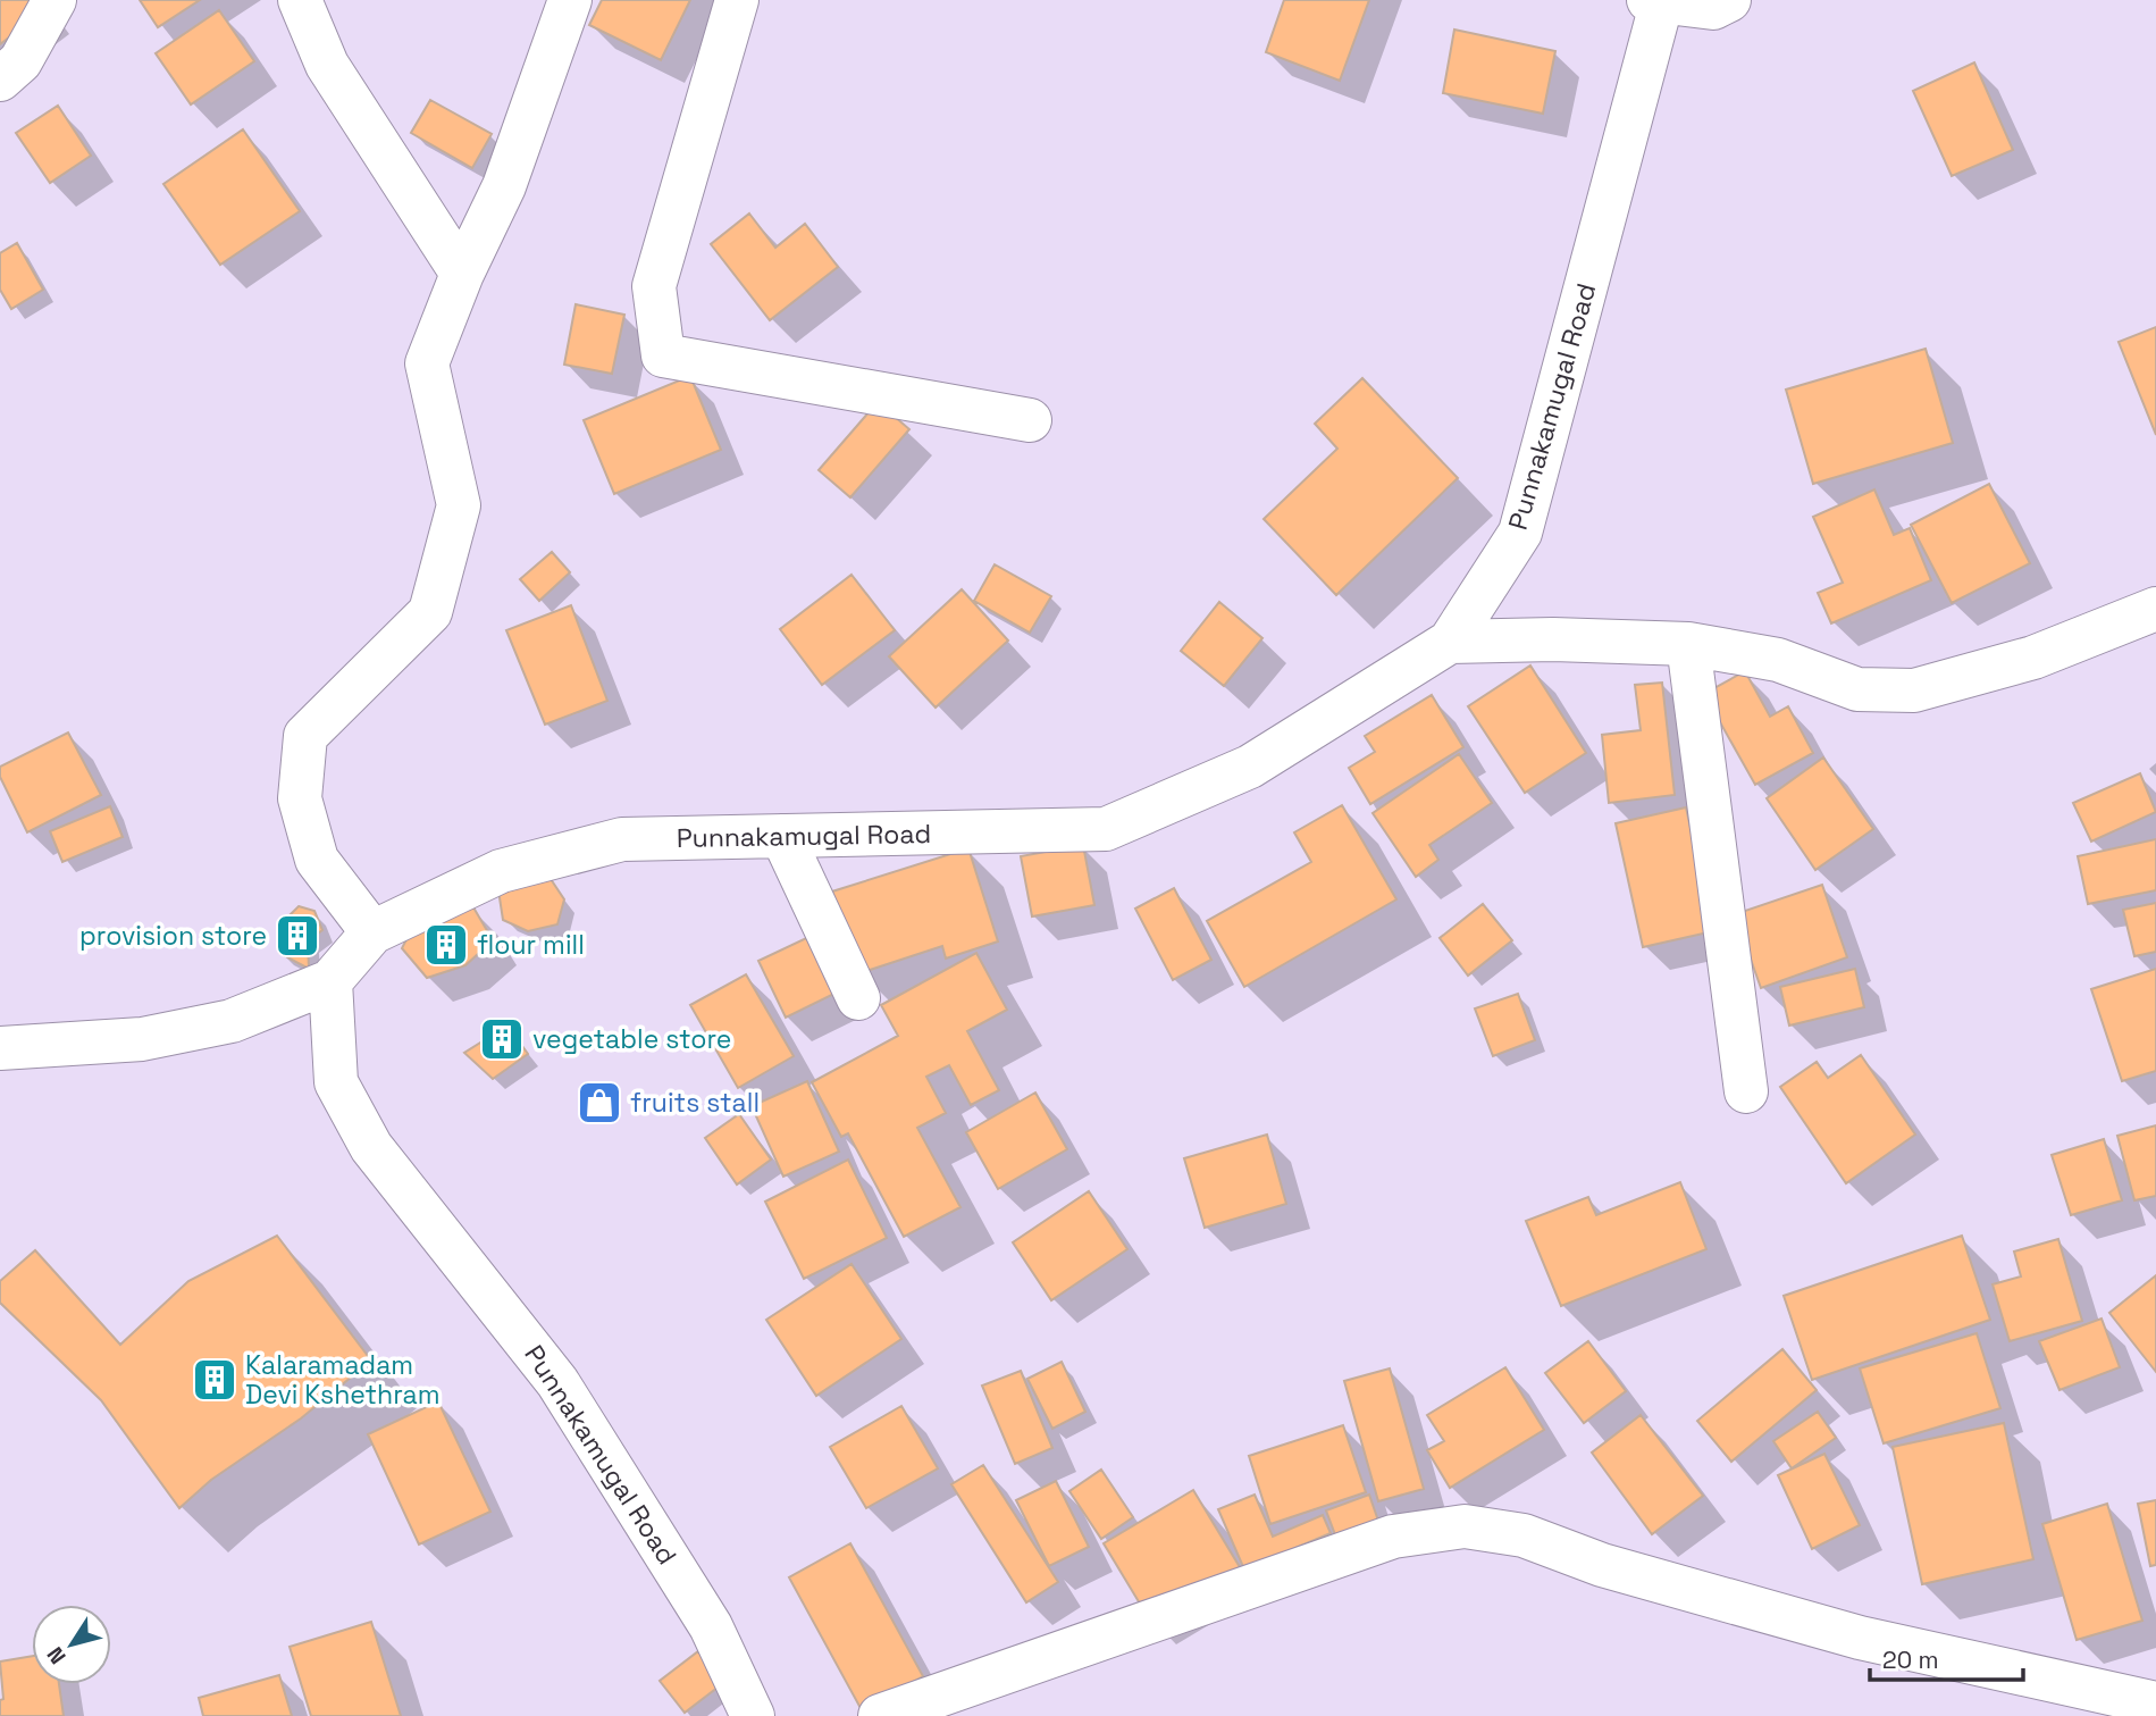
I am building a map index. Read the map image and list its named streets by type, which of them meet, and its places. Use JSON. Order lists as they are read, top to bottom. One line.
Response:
{"streets":{"street":["Punnakamugal Road"]},"places":{"building":["provision store","flour mill","vegetable store","Kalaramadam Devi Kshethram"],"shop":["fruits stall"]},"scale_bar":"20 m","north":"bottom left"}
